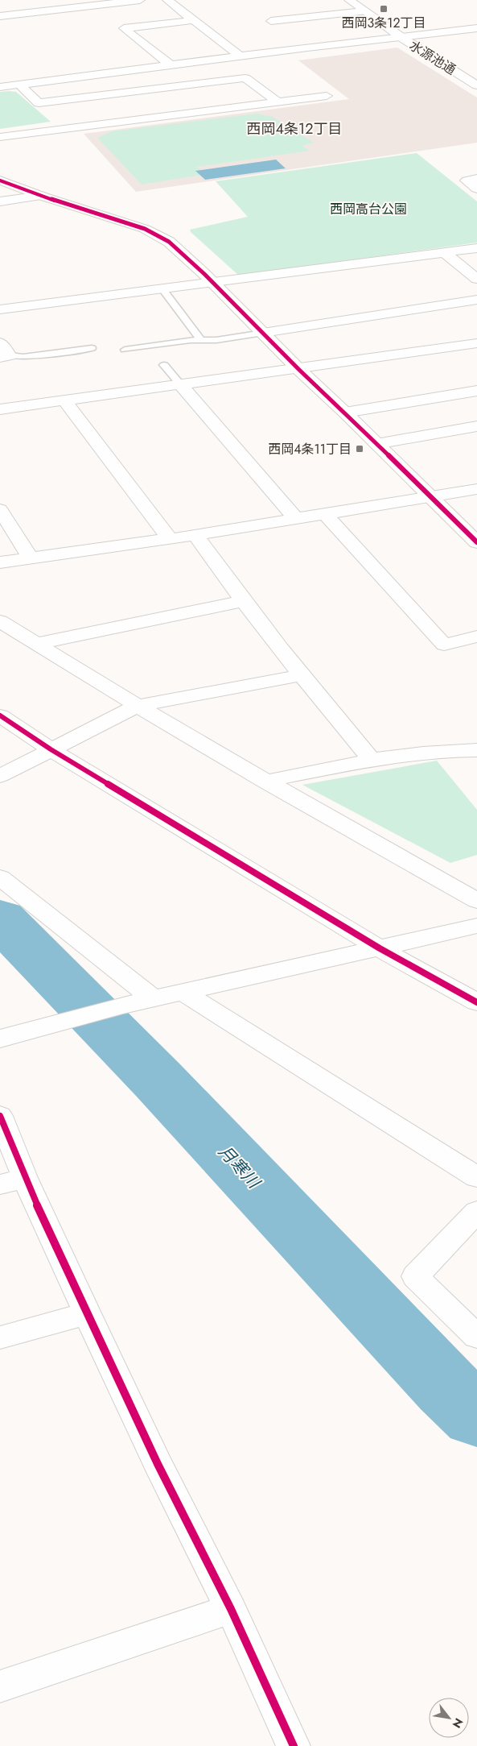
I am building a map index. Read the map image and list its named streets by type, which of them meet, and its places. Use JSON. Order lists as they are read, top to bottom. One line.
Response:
{"streets":{"street":["水源池通"]},"districts":["西岡4条12丁目"],"water":["月寒川"],"parks":["西岡高台公園"],"places":{"transit":["西岡3条12丁目","西岡4条11丁目"]},"north":"bottom right"}
